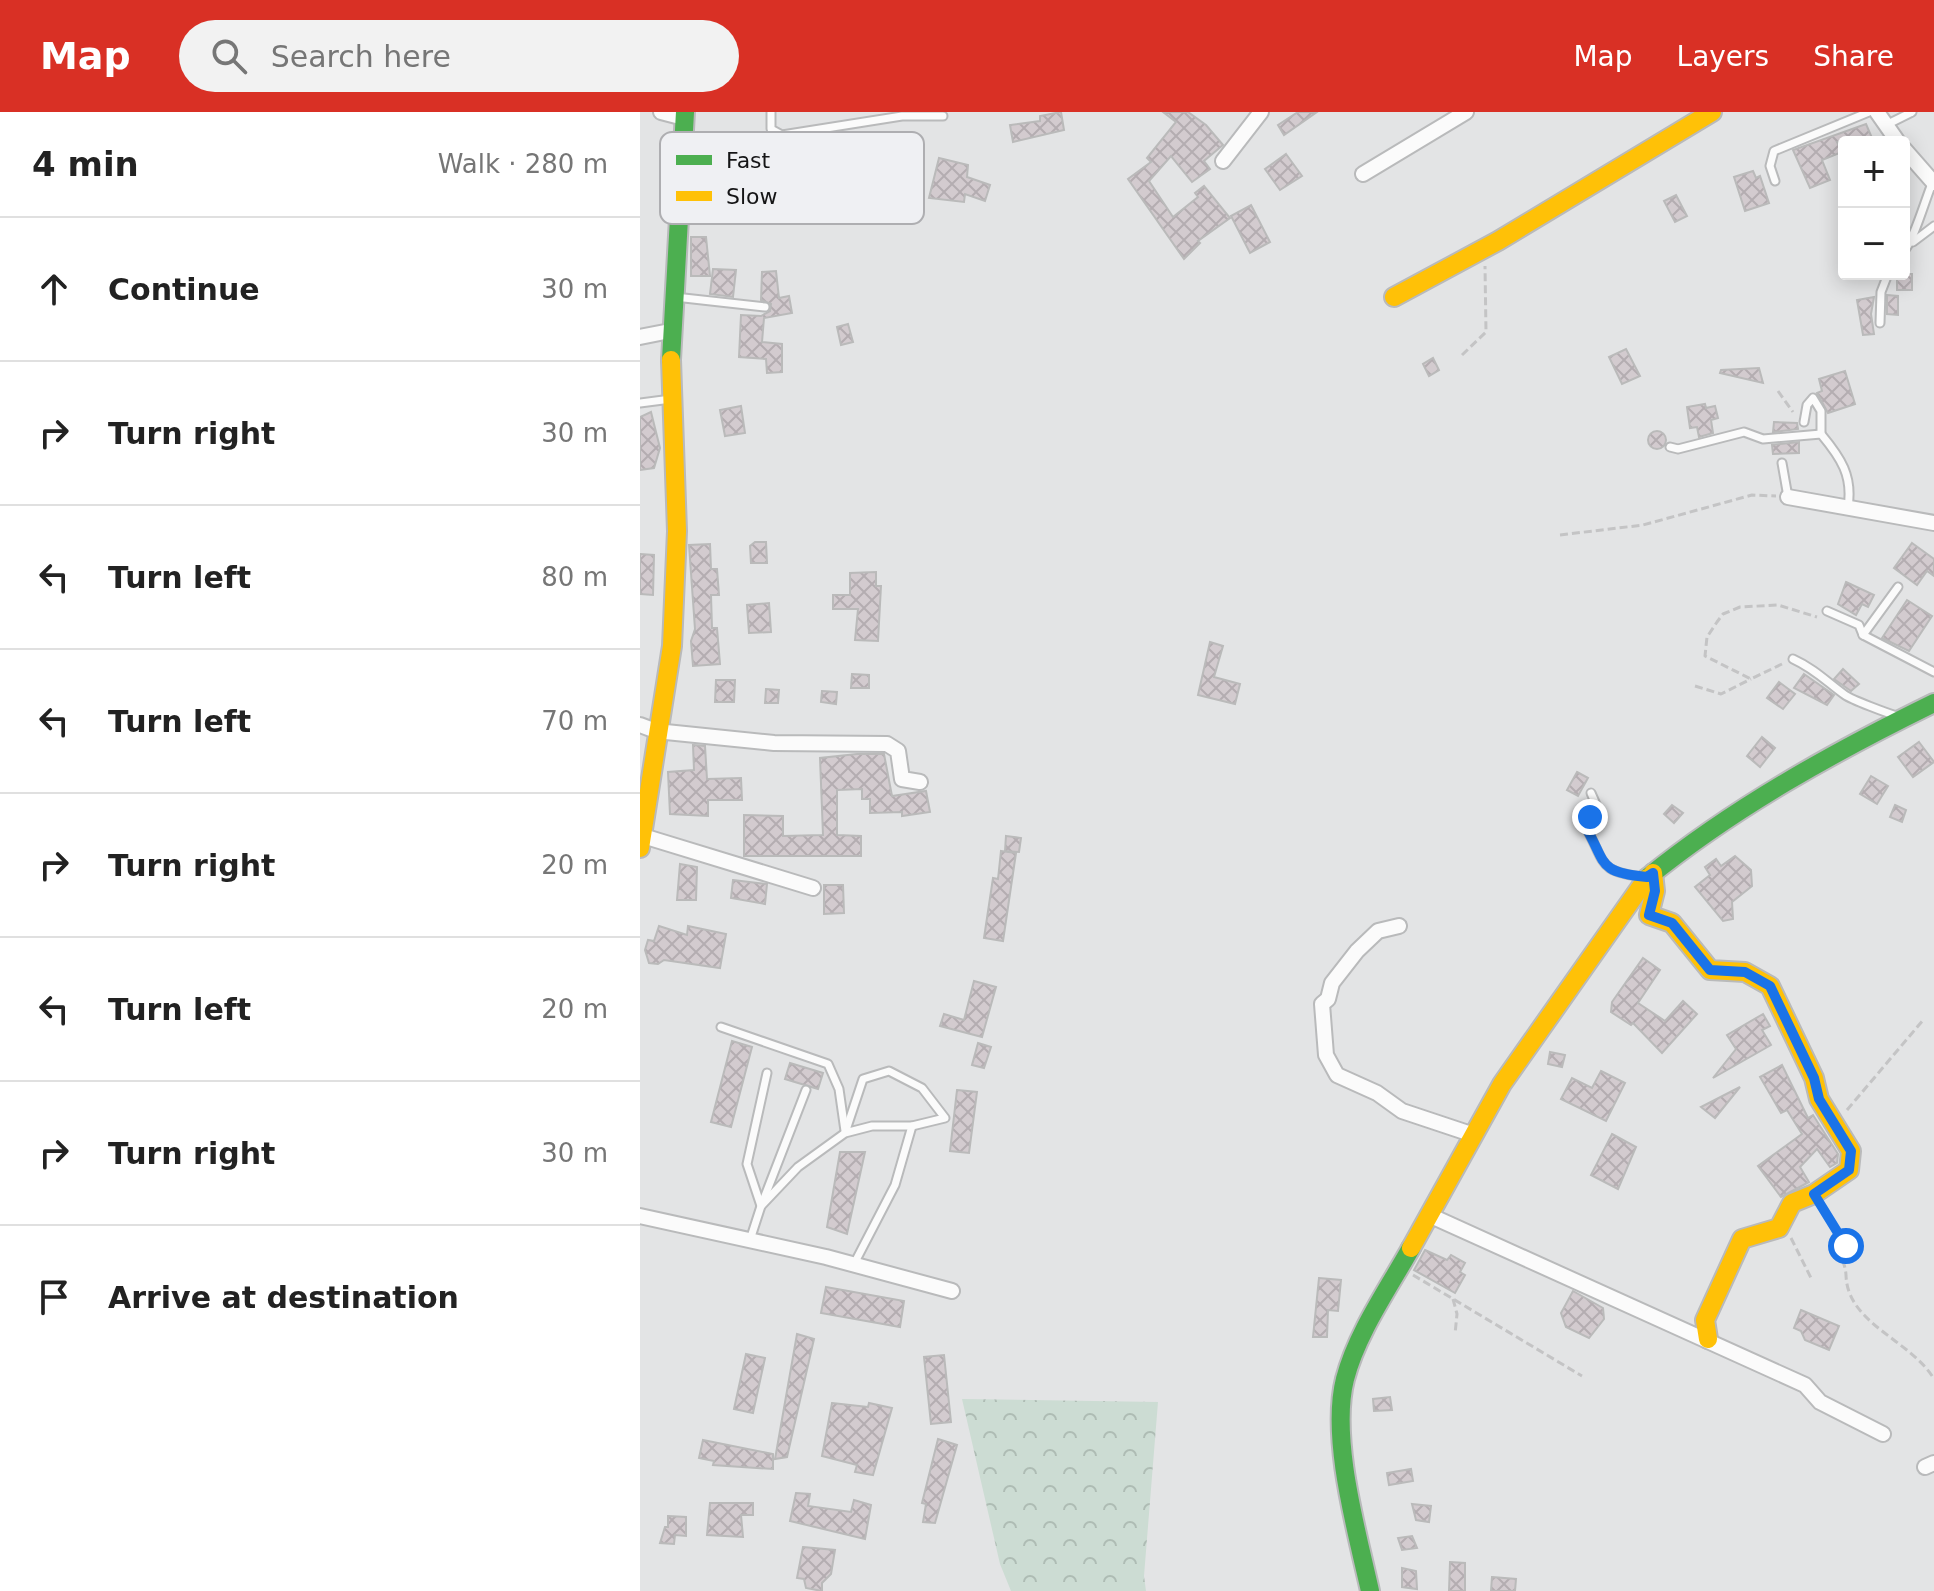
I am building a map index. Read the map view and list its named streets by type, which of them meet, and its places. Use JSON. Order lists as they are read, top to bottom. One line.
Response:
{"legend":["Fast","Slow"],"page":{"header":"Map","search":"Search here","nav":["Map","Layers","Share"],"heading":["4 min","Walk · 280 m"],"map_buttons":["+","−"],"list":[["Continue","30 m"],["Turn right","30 m"],["Turn left","80 m"],["Turn left","70 m"],["Turn right","20 m"],["Turn left","20 m"],["Turn right","30 m"],"Arrive at destination"]}}
